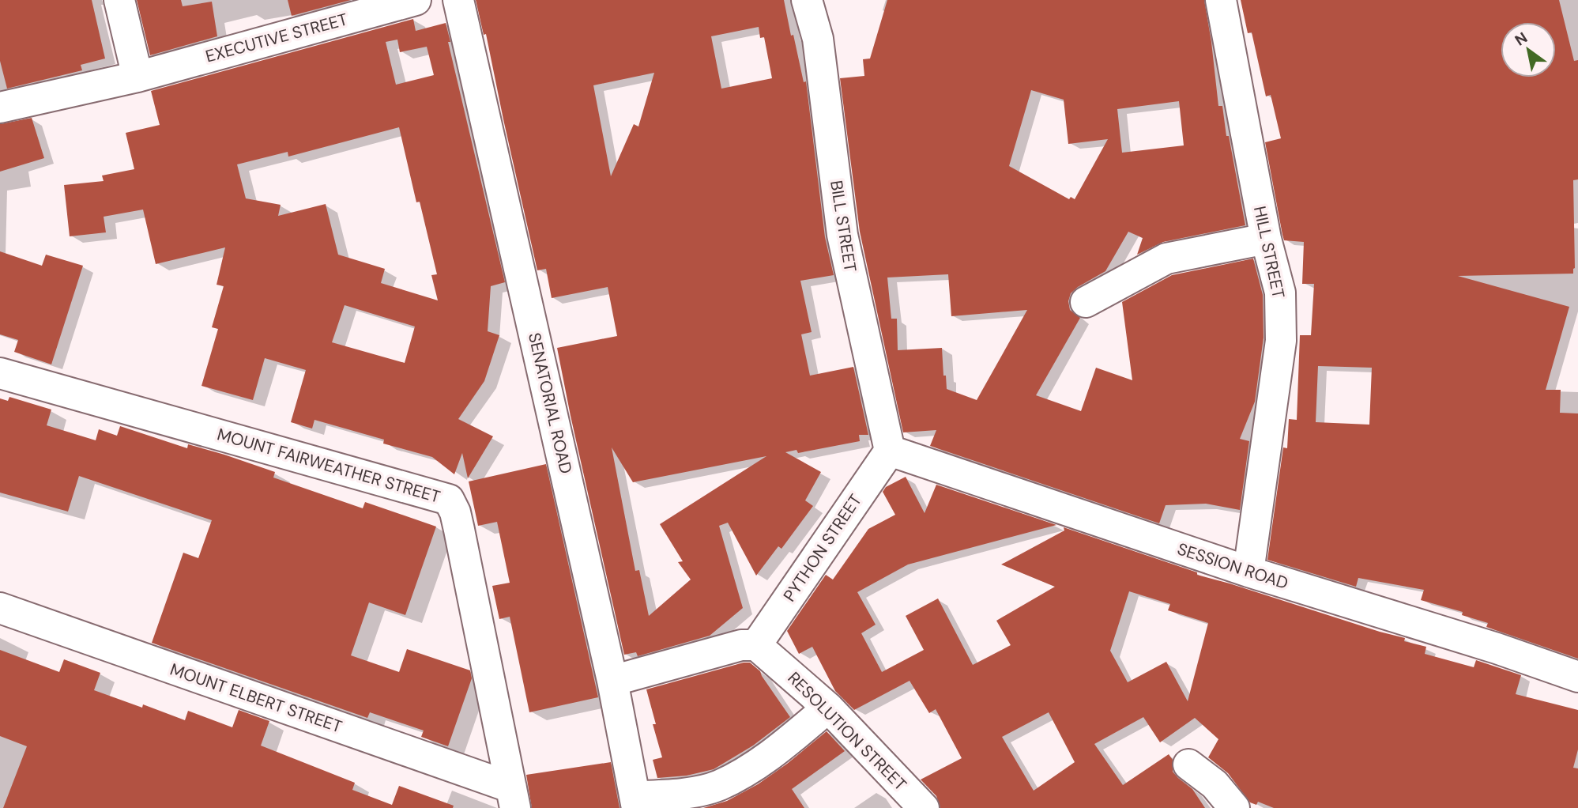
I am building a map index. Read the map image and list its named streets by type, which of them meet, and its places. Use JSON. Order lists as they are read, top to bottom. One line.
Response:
{"streets":{"street":["EXECUTIVE STREET","BILL STREET","HILL STREET","SENATORIAL ROAD","MOUNT FAIRWEATHER STREET","PYTHON STREET","SESSION ROAD","MOUNT ELBERT STREET","RESOLUTION STREET"]},"crossings":[["BILL STREET","PYTHON STREET"],["BILL STREET","SESSION ROAD"],["HILL STREET","SESSION ROAD"],["MOUNT FAIRWEATHER STREET","MOUNT ELBERT STREET"],["PYTHON STREET","SESSION ROAD"],["PYTHON STREET","RESOLUTION STREET"]],"north":"top left"}
